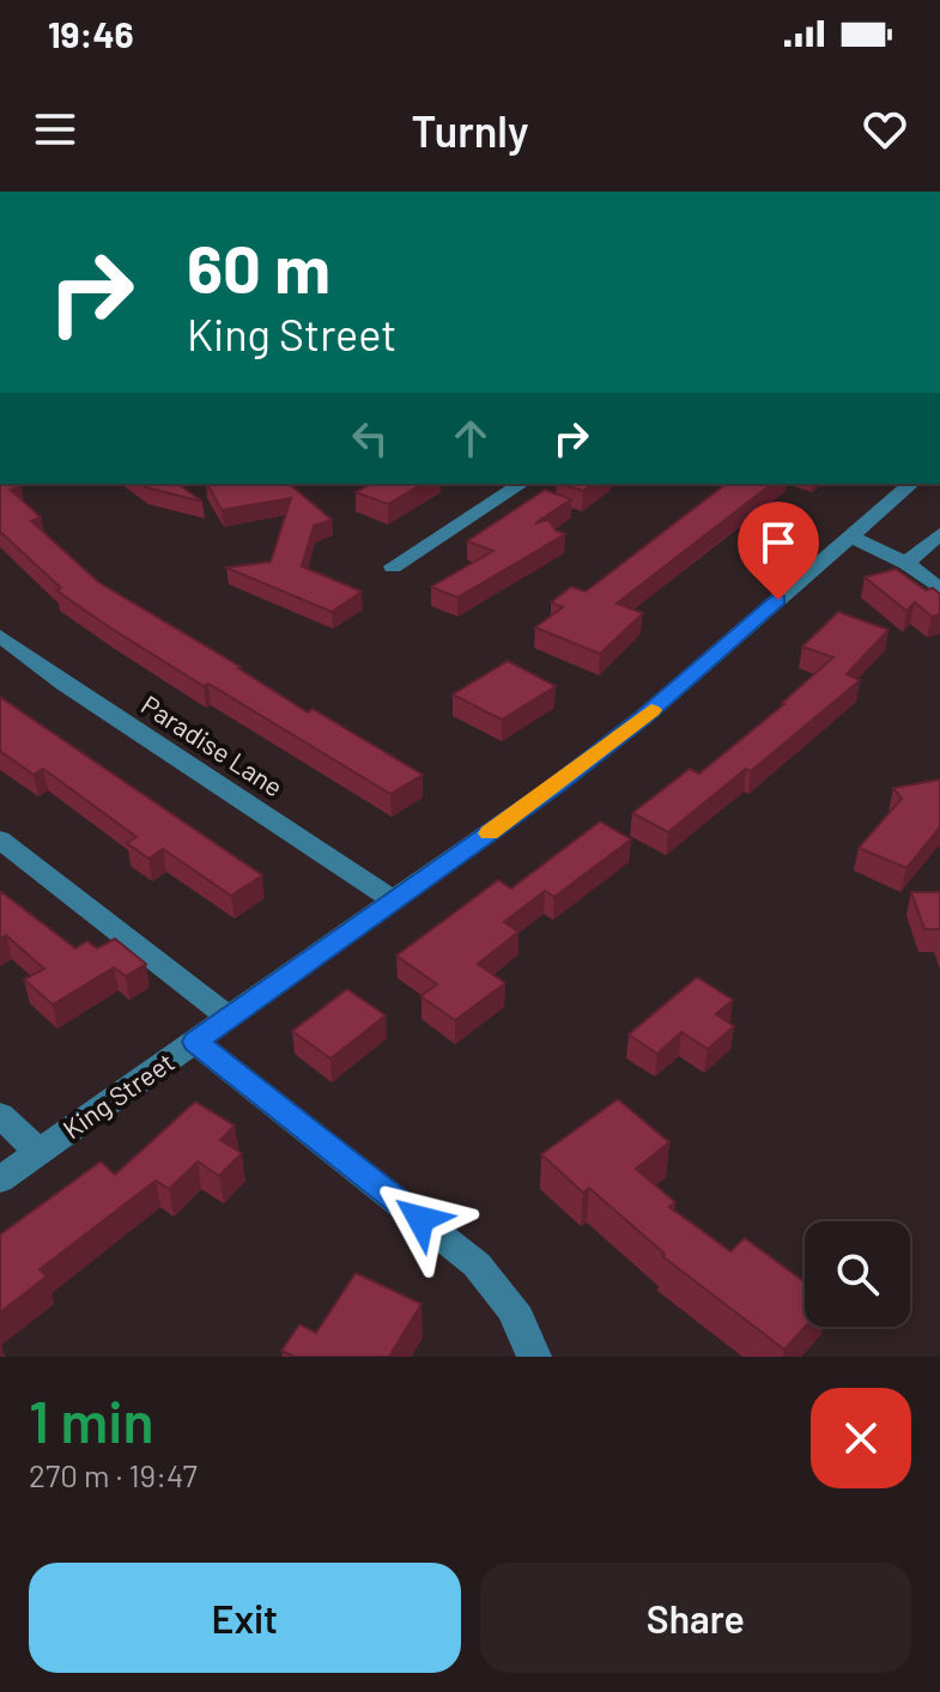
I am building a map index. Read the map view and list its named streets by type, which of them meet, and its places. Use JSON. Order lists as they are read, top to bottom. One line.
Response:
{"streets":{"street":["Paradise Lane","King Street"]},"crossings":[["Paradise Lane","King Street"]],"page":{"status":"19:46","header":"Turnly","turn":["60 m","King Street"],"heading":["1 min","270 m · 19:47"],"buttons":["Exit","Share"]}}
